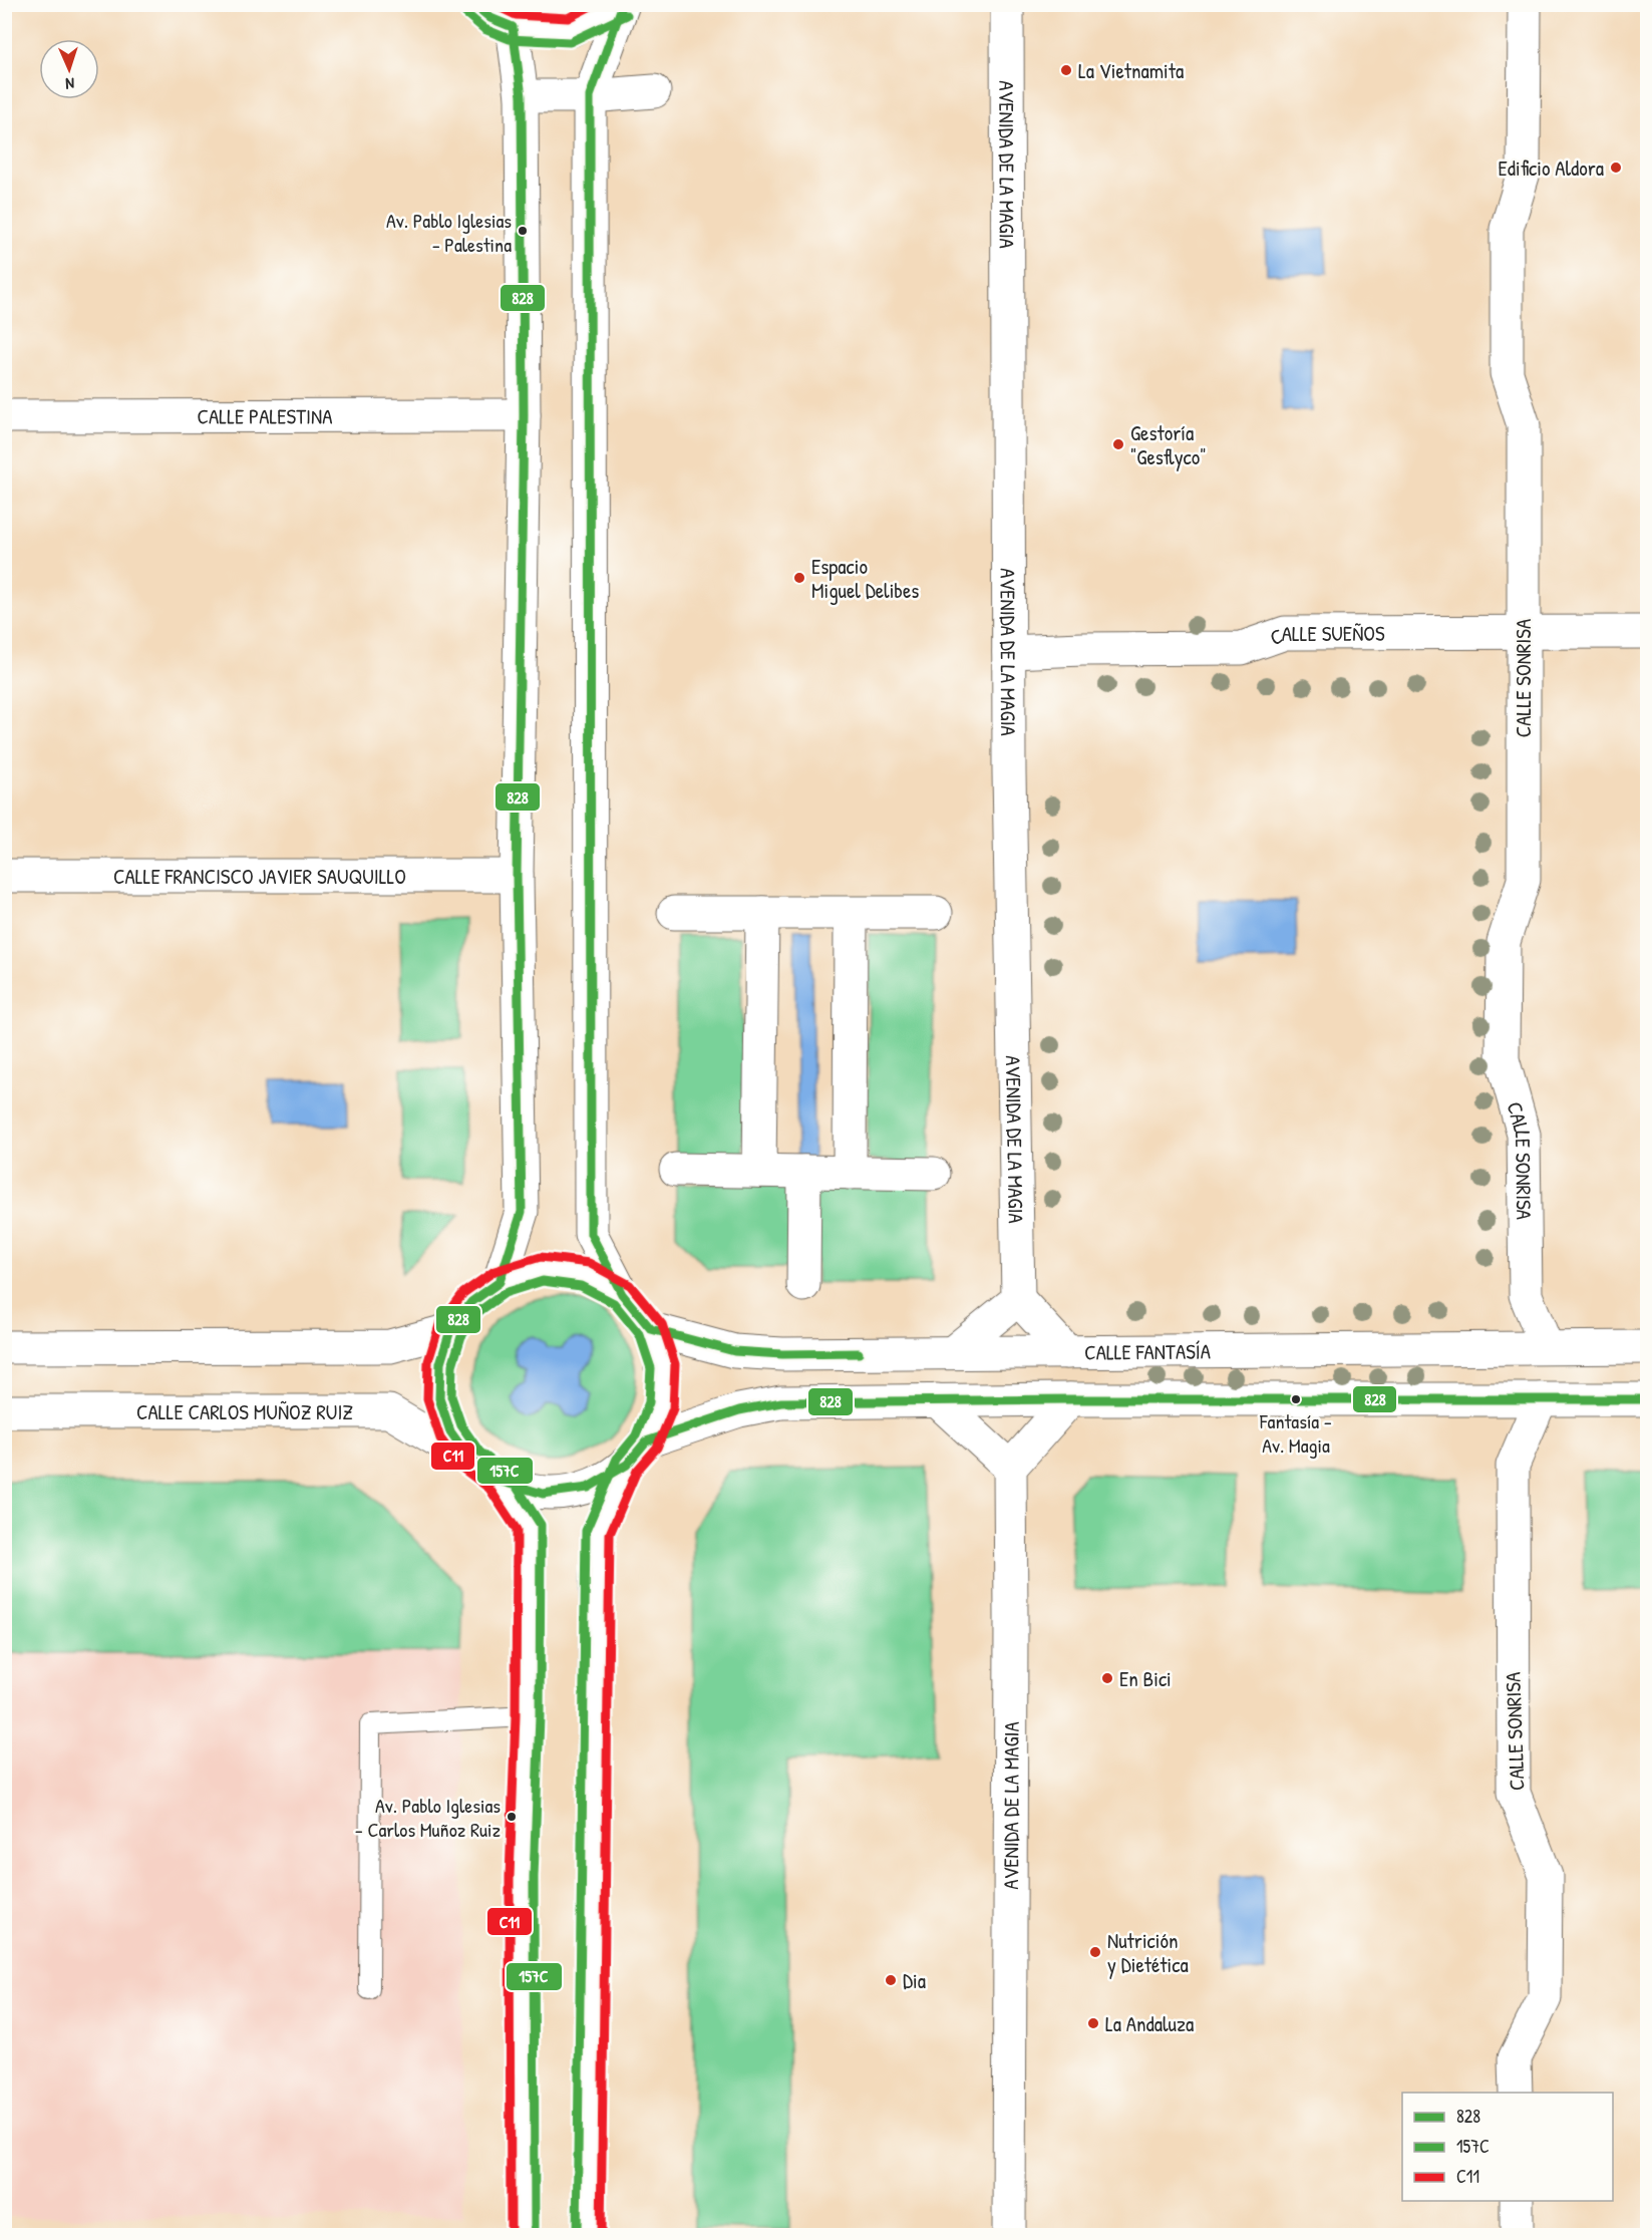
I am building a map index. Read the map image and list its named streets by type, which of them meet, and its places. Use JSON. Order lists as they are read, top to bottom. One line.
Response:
{"streets":{"street":["AVENIDA DE LA MAGIA","CALLE PALESTINA","CALLE SUEÑOS","CALLE SONRISA","CALLE FRANCISCO JAVIER SAUQUILLO","CALLE FANTASÍA","CALLE CARLOS MUÑOZ RUIZ"]},"crossings":[["AVENIDA DE LA MAGIA","CALLE SUEÑOS"],["CALLE SUEÑOS","CALLE SONRISA"],["CALLE SONRISA","CALLE FANTASÍA"]],"places":["La Vietnamita","Edificio Aldora","Av. Pablo Iglesias - Palestina","Gestoría \"Gesflyco\"","Espacio Miguel Delibes","Fantasía - Av. Magia","En Bici","Av. Pablo Iglesias - Carlos Muñoz Ruiz","Nutrición y Dietética","Dia","La Andaluza"],"lines":["transit line 828","transit line C11","transit line 157C"],"legend":["828","157C","C11"],"north":"bottom"}
